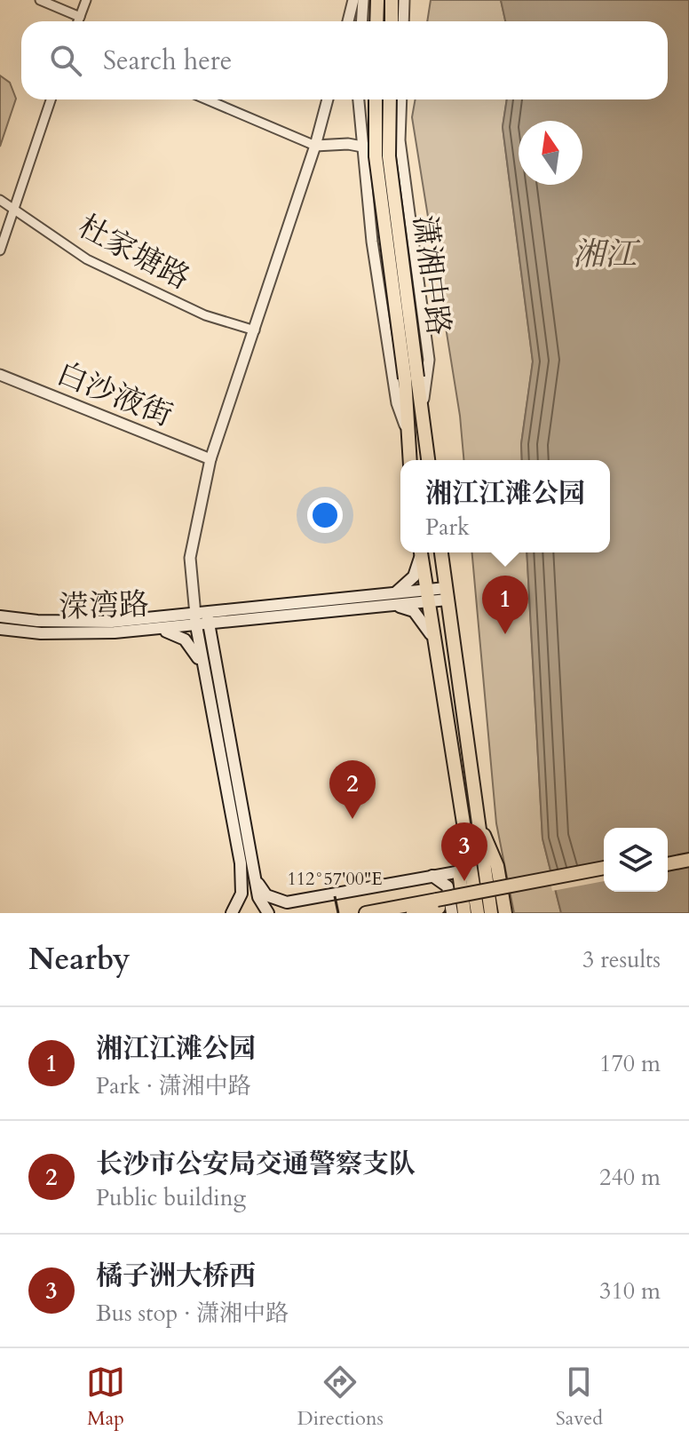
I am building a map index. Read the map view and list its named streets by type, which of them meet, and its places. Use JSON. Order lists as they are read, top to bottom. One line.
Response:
{"streets":{"main road":["潇湘中路","溁湾路"],"street":["杜家塘路","白沙液街"]},"water":["湘江"],"north":"top","page":{"search":"Search here","popup":["湘江江滩公园","Park"],"pins":["1","2","3"],"heading":["Nearby","3 results"],"list":[{"mark":"1","name":"湘江江滩公园","note":"Park · 潇湘中路","value":"170 m"},{"mark":"2","name":"长沙市公安局交通警察支队","note":"Public building","value":"240 m"},{"mark":"3","name":"橘子洲大桥西","note":"Bus stop · 潇湘中路","value":"310 m"}],"nav":["Map","Directions","Saved"]},"coordinates":["112°57'00\"E"]}
